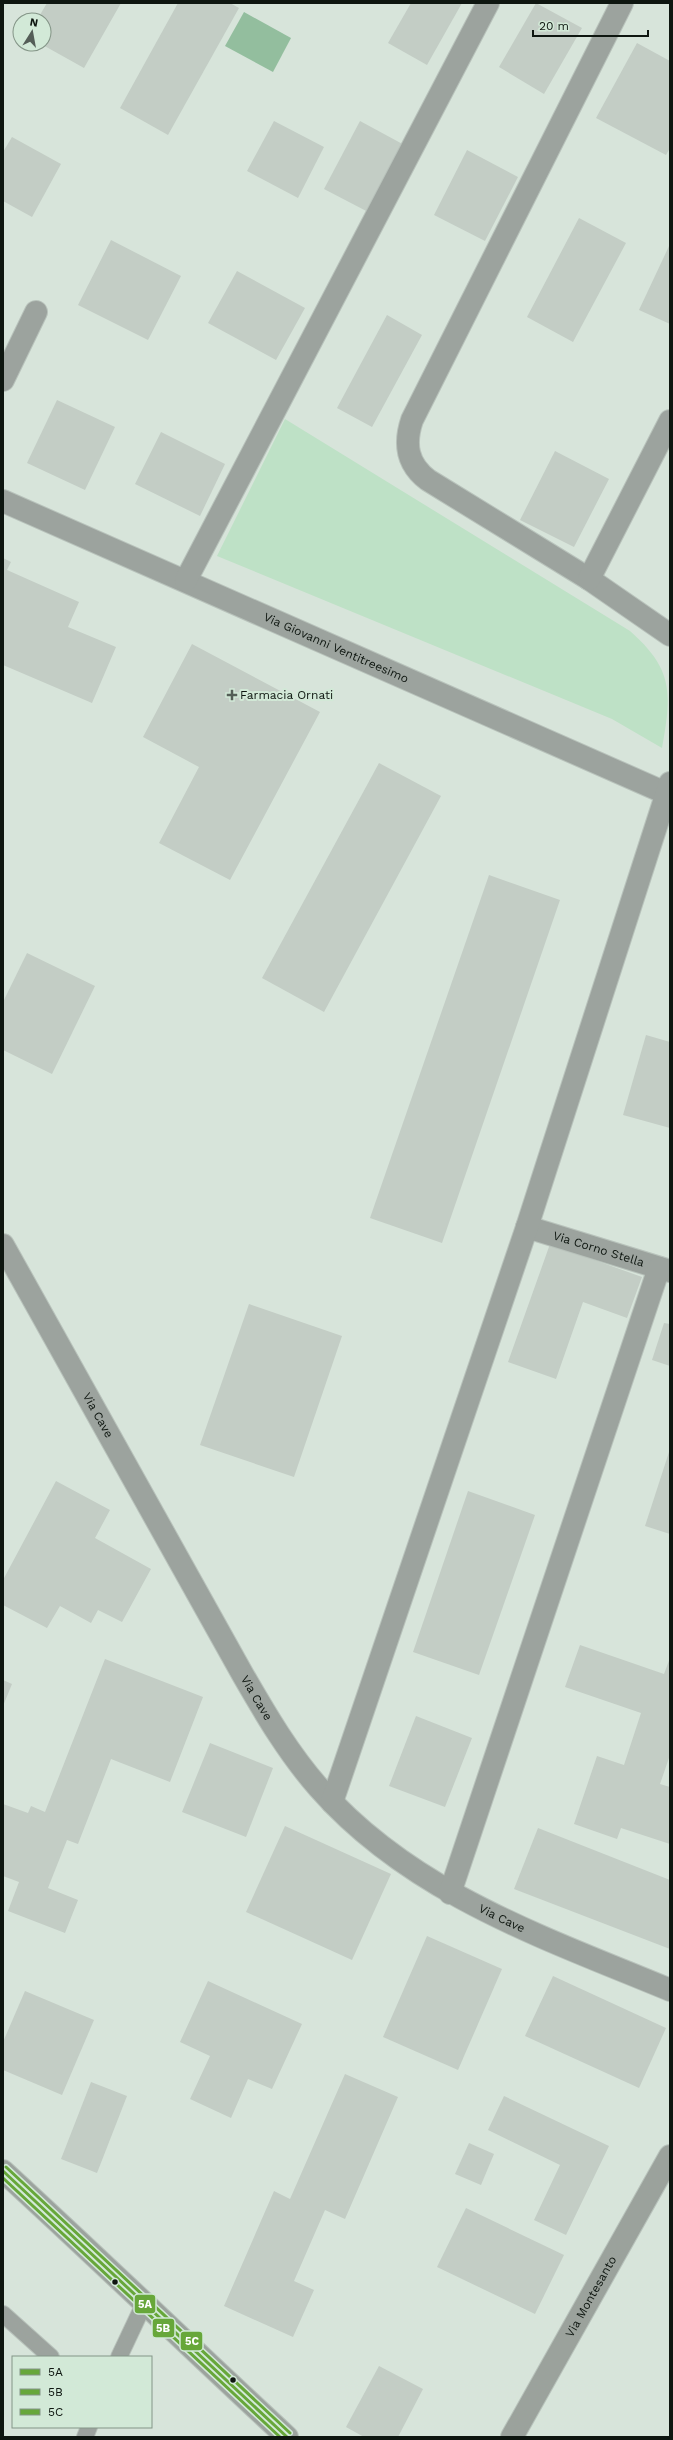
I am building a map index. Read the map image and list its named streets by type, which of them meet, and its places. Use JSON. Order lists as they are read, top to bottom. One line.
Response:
{"streets":{"street":["Via Giovanni Ventitreesimo","Via Corno Stella","Via Cave","Via Montesanto"]},"places":{"health":["Farmacia Ornati"]},"lines":["transit line 5C","transit line 5A","transit line 5B"],"legend":["5A","5B","5C"],"scale_bar":"20 m","north":"top"}
